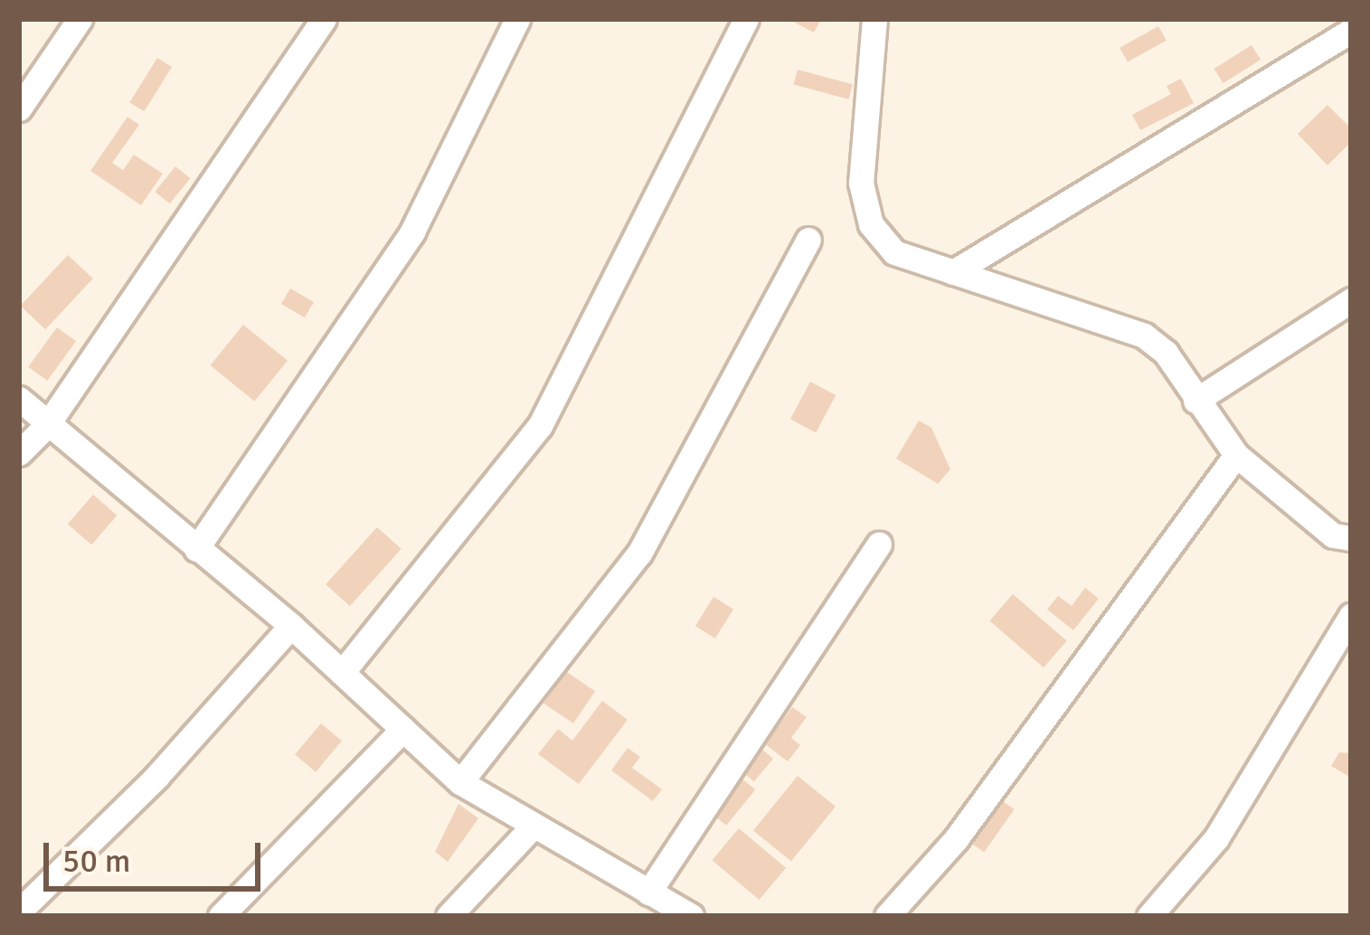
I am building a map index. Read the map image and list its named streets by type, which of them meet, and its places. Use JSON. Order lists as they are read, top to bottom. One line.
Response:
{"scale_bar":"50 m"}
